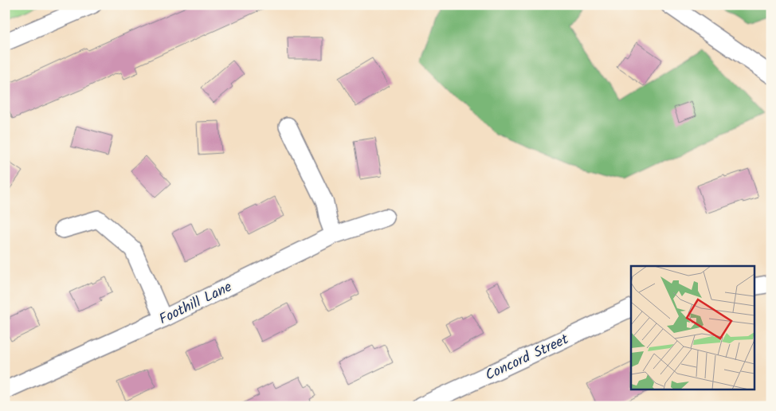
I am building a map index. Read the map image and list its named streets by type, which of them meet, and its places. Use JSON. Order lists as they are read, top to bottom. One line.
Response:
{"streets":{"street":["Foothill Lane","Concord Street"]}}
